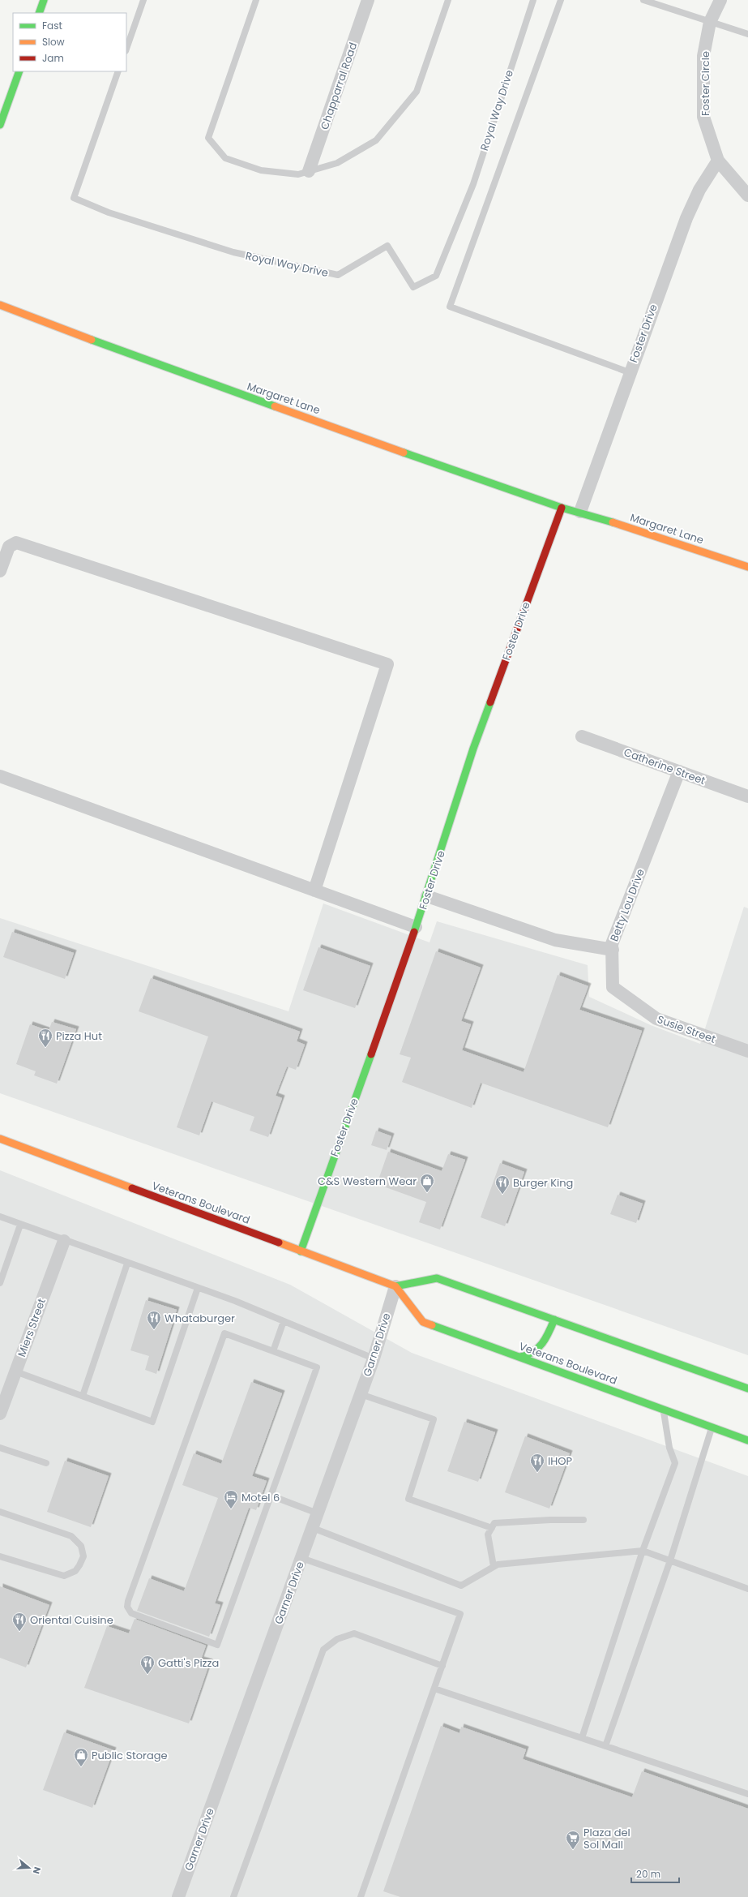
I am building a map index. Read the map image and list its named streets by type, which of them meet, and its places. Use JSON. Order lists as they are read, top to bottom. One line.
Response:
{"streets":{"street":["Foster Circle","Chapparral Road","Foster Drive","Margaret Lane","Catherine Street","Betty Lou Drive","Susie Street","Veterans Boulevard","Miers Street","Garner Drive"],"lane":["Royal Way Drive"]},"crossings":[["Foster Circle","Foster Drive"],["Foster Drive","Margaret Lane"],["Foster Drive","Betty Lou Drive"],["Foster Drive","Veterans Boulevard"],["Catherine Street","Betty Lou Drive"],["Betty Lou Drive","Susie Street"],["Veterans Boulevard","Garner Drive"]],"places":{"restaurant":["Pizza Hut","Burger King","Whataburger","IHOP","Oriental Cuisine","Gatti's Pizza"],"shop":["C&S Western Wear","Public Storage"],"hotel":["Motel 6"],"supermarket":["Plaza del Sol Mall"]},"legend":["Fast","Slow","Jam"],"scale_bar":"20 m","north":"right"}
